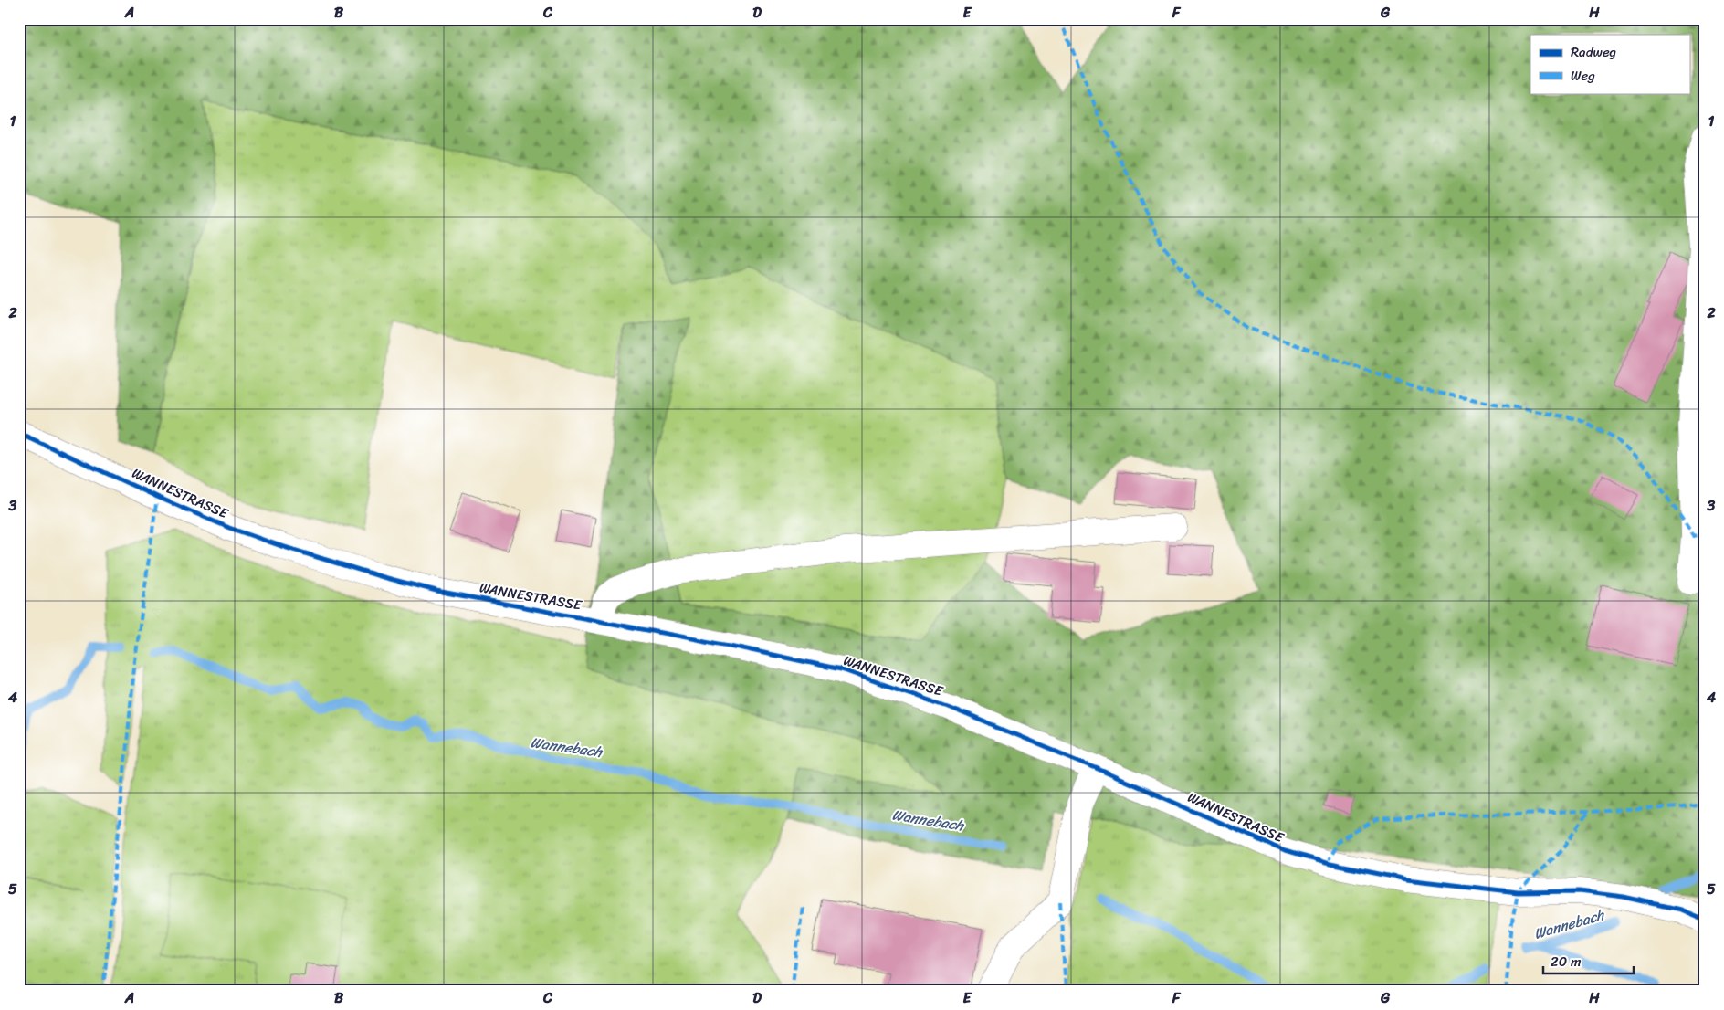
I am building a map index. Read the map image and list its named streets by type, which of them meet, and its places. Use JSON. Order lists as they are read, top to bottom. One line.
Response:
{"streets":{"street":["WANNESTRASSE"]},"water":["Wannebach"],"legend":["Radweg","Weg"],"scale_bar":"20 m","grid":{"columns":["A","B","C","D","E","F","G","H"],"rows":["1","2","3","4","5"]}}
